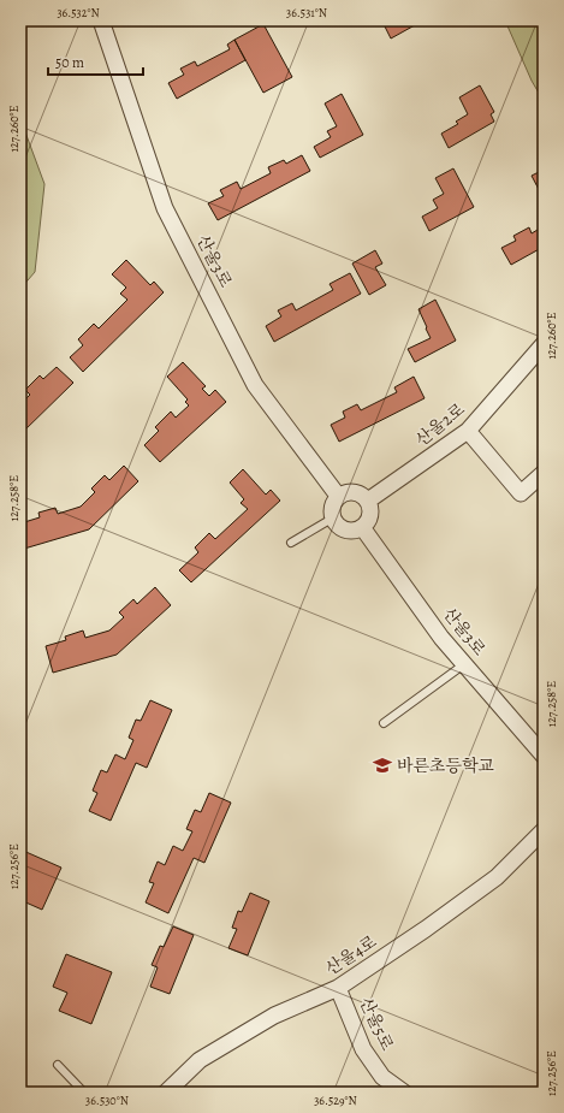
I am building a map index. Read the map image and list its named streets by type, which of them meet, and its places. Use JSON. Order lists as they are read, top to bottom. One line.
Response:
{"streets":{"street":["산울3로","산울2로","산울4로","산울5로"]},"crossings":[["산울3로","산울2로"],["산울4로","산울5로"]],"places":{"school or university":["바른초등학교"]},"scale_bar":"50 m","coordinates":["36.532°N","36.531°N","127.260°E","127.258°E","127.256°E","36.530°N","36.529°N"]}
